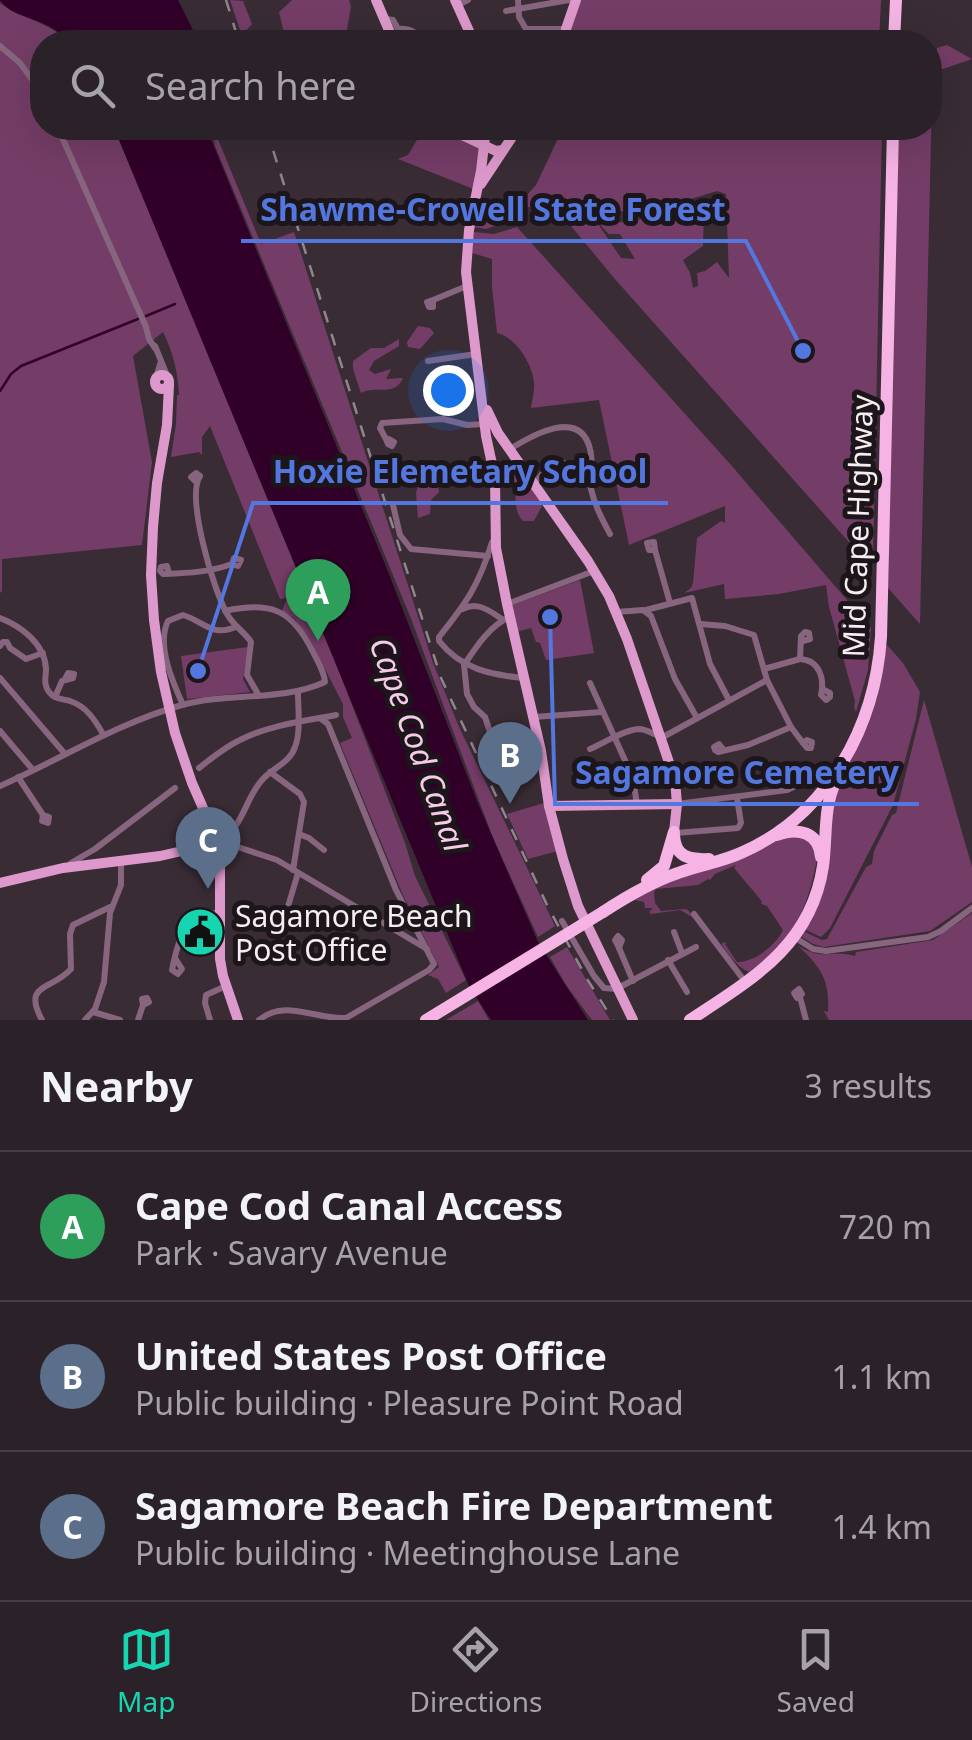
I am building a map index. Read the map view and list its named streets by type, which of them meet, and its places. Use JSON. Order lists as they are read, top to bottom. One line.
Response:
{"streets":{"highway":["Mid Cape Highway"]},"water":["Cape Cod Canal"],"places":{"other":["Shawme-Crowell State Forest","Sagamore Cemetery","Hoxie Elemetary School"],"public building":["Sagamore Beach Post Office"]},"page":{"search":"Search here","pins":["A","B","C"],"heading":["Nearby","3 results"],"list":[{"mark":"A","name":"Cape Cod Canal Access","note":"Park · Savary Avenue","value":"720 m"},{"mark":"B","name":"United States Post Office","note":"Public building · Pleasure Point Road","value":"1.1 km"},{"mark":"C","name":"Sagamore Beach Fire Department","note":"Public building · Meetinghouse Lane","value":"1.4 km"}],"nav":["Map","Directions","Saved"]}}
